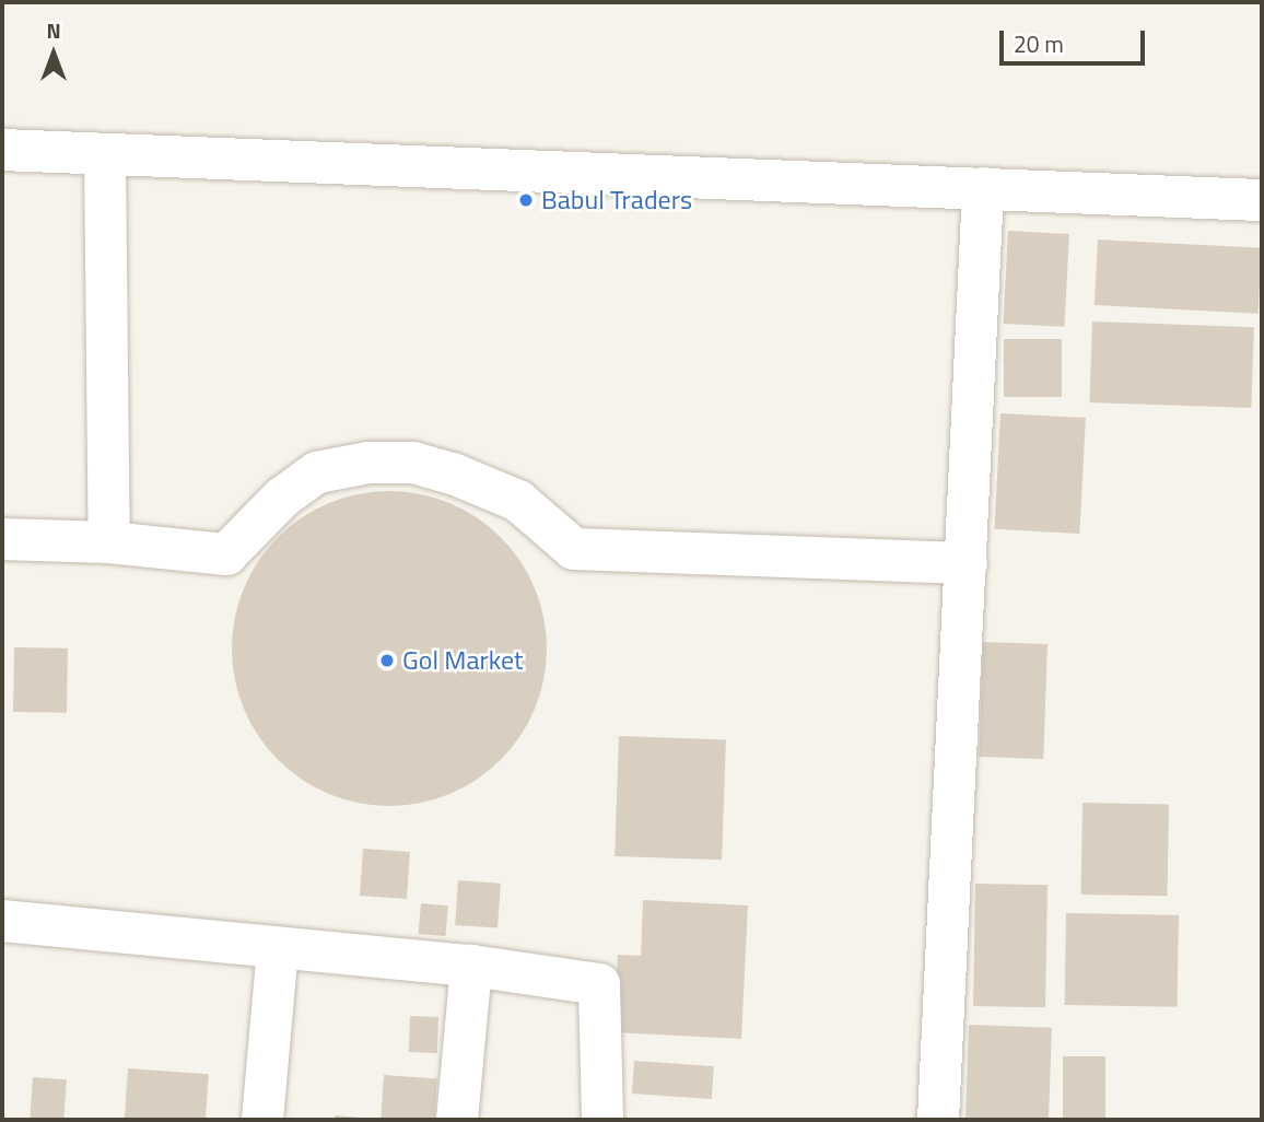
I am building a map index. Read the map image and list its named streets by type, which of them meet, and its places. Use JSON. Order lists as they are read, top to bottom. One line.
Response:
{"places":["Babul Traders","Gol Market"],"scale_bar":"20 m","north":"top"}
